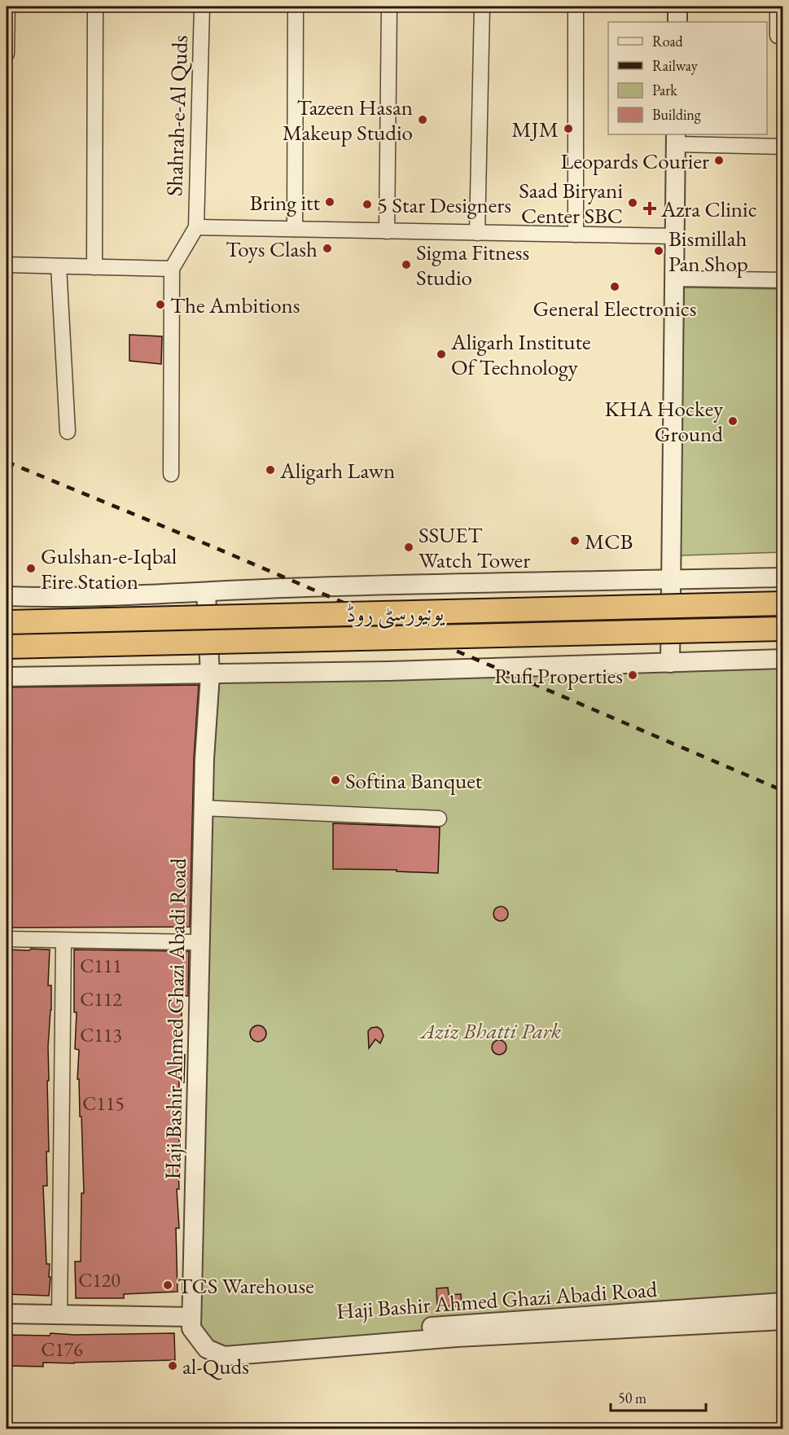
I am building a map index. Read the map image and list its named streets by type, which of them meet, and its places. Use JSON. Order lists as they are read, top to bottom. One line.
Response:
{"streets":{"main road":["یونیورسٹی روڈ"],"street":["Shahrah-e-Al Quds","Haji Bashir Ahmed Ghazi Abadi Road"]},"parks":["Aziz Bhatti Park"],"places":{"other":["Tazeen Hasan Makeup Studio","MJM","Leopards Courier","Bring itt","Saad Biryani Center SBC","5 Star Designers","Toys Clash","Bismillah Pan Shop","Sigma Fitness Studio","General Electronics","The Ambitions","Aligarh Institute Of Technology","KHA Hockey Ground","Aligarh Lawn","MCB","SSUET Watch Tower","Gulshan-e-Iqbal Fire Station","Rufi Properties","Softina Banquet","TCS Warehouse","al-Quds"],"health":["Azra Clinic"]},"house_numbers":["C111","C112","C113","C115","C120","C176"],"legend":["Road","Railway","Park","Building"],"scale_bar":"50 m"}
